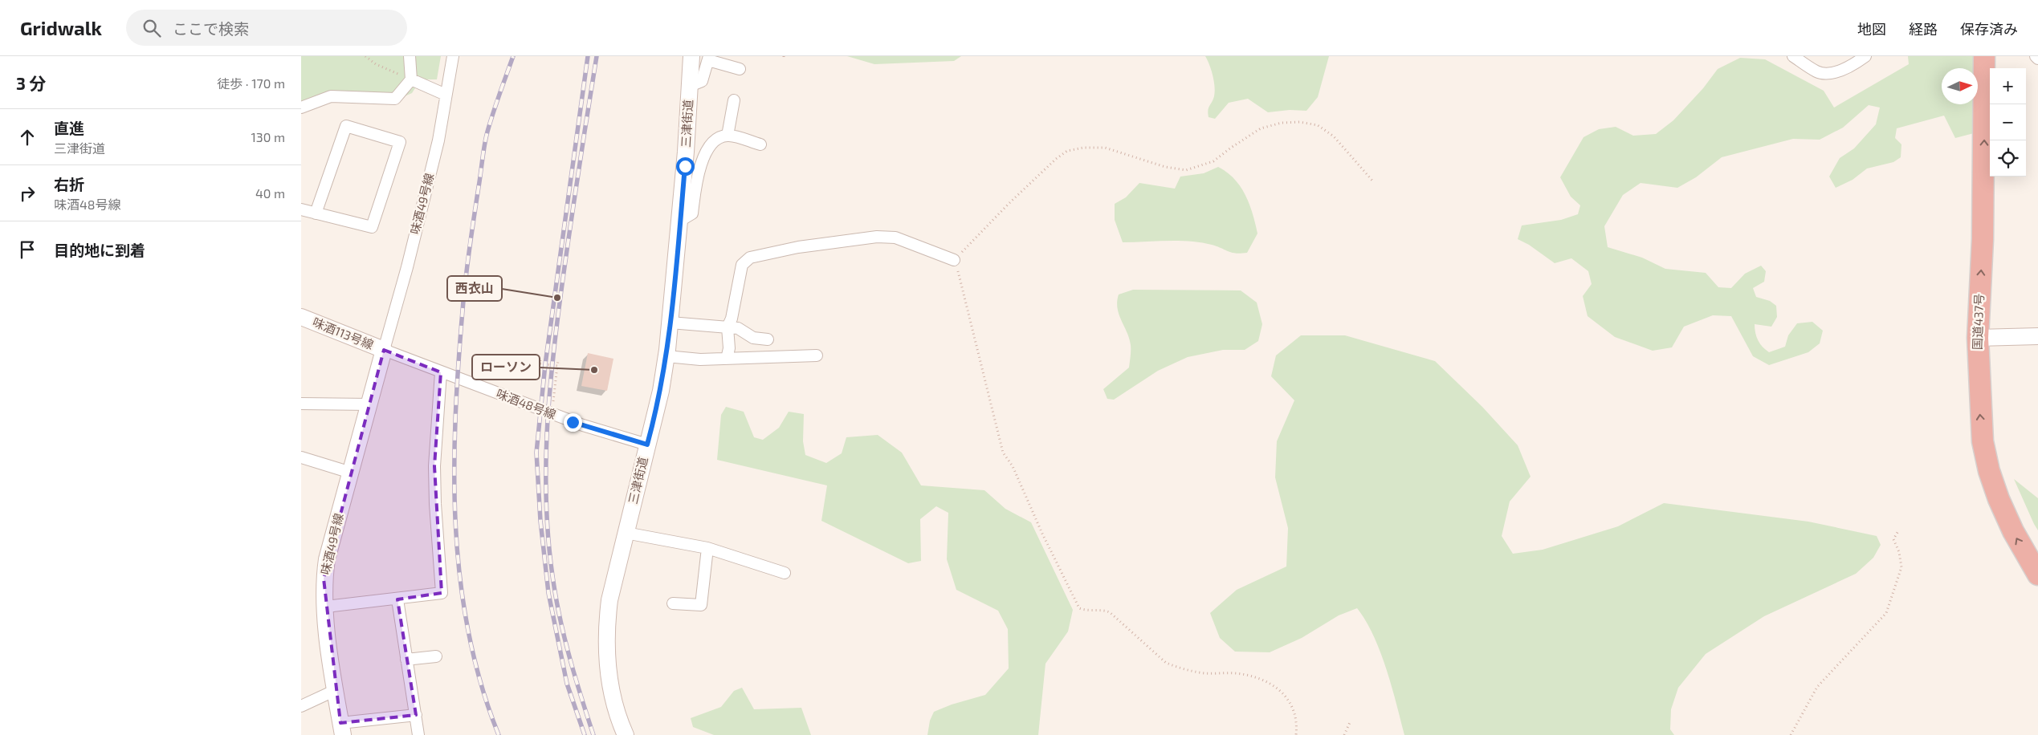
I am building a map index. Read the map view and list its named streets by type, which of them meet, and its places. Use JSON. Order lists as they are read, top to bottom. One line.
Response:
{"streets":{"highway":["国道437号"],"street":["三津街道","味酒49号線","味酒113号線","味酒48号線"]},"crossings":[["三津街道","味酒48号線"],["味酒49号線","味酒113号線"],["味酒49号線","味酒48号線"],["味酒113号線","味酒48号線"]],"places":["西衣山","ローソン"],"north":"right","page":{"header":"Gridwalk","search":"ここで検索","nav":["地図","経路","保存済み"],"heading":["3 分","徒歩 · 170 m"],"map_buttons":["+","−"],"list":[["直進","三津街道","130 m"],["右折","味酒48号線","40 m"],"目的地に到着"]}}
